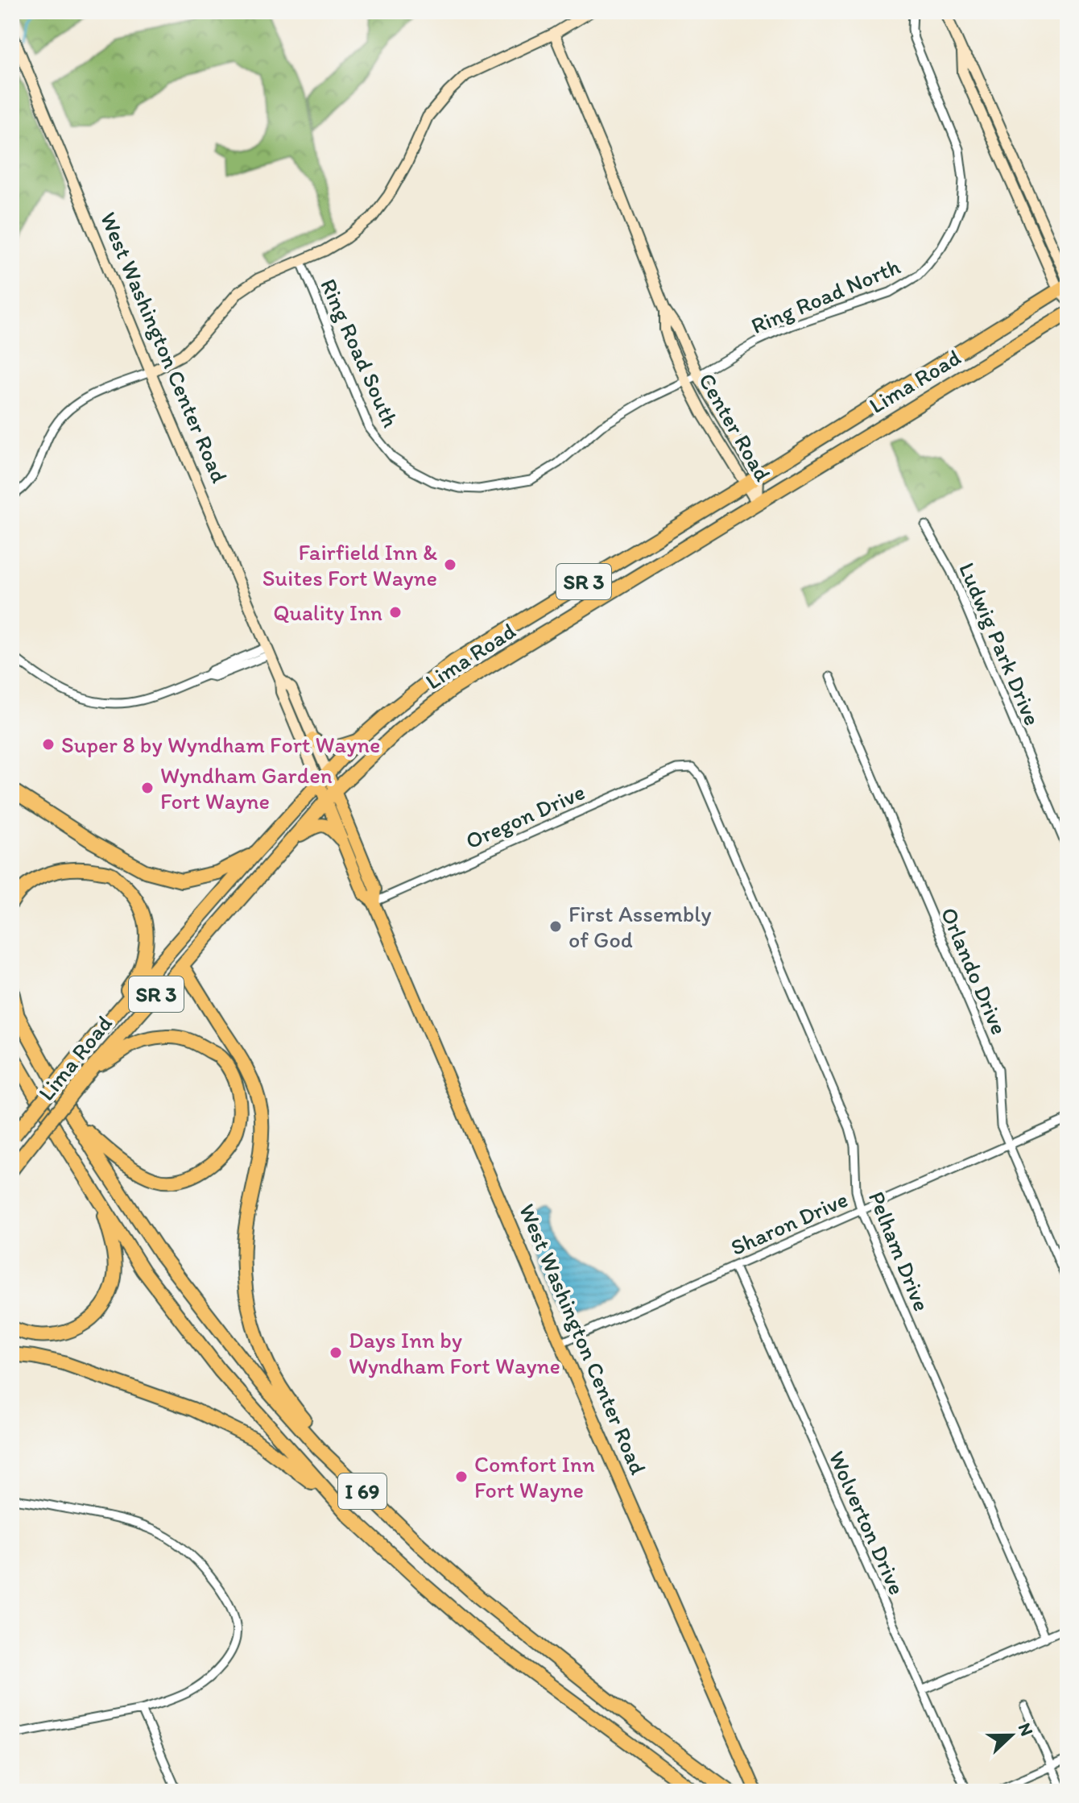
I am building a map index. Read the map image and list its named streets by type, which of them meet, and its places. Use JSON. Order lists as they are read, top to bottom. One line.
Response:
{"streets":{"highway":["Lima Road","SR 3","I 69"],"main road":["West Washington Center Road"],"street":["Ring Road North","Ring Road South","Center Road","Ludwig Park Drive","Oregon Drive","Orlando Drive","Sharon Drive","Pelham Drive","Wolverton Drive"]},"crossings":[["Ring Road North","Ring Road South"],["Ring Road North","Center Road"],["West Washington Center Road","Lima Road"],["West Washington Center Road","Oregon Drive"],["West Washington Center Road","Sharon Drive"],["Ring Road South","Center Road"],["Lima Road","Center Road"],["Oregon Drive","Pelham Drive"],["Orlando Drive","Sharon Drive"],["Sharon Drive","Pelham Drive"],["Sharon Drive","Wolverton Drive"]],"places":["Fairfield Inn & Suites Fort Wayne","Quality Inn","Super 8 by Wyndham Fort Wayne","Wyndham Garden Fort Wayne","First Assembly of God","Days Inn by Wyndham Fort Wayne","Comfort Inn Fort Wayne"],"north":"right"}
